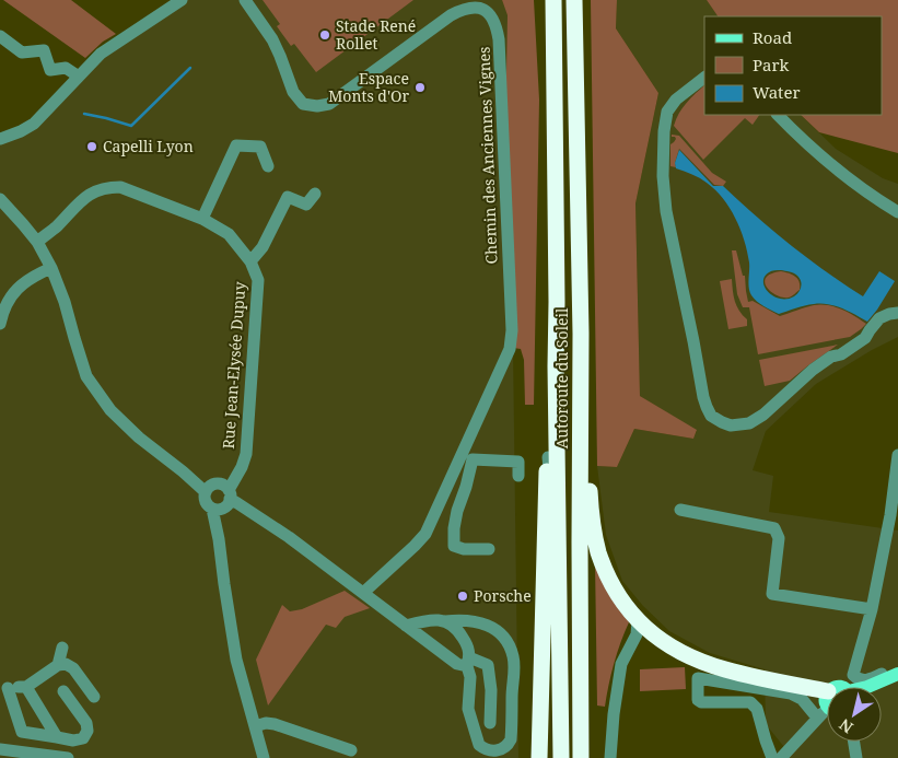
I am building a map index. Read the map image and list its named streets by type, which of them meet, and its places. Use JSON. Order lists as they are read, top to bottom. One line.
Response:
{"streets":{"highway":["Autoroute du Soleil"],"street":["Chemin des Anciennes Vignes","Rue Jean-Elysée Dupuy"]},"places":["Stade René Rollet","Espace Monts d'Or","Capelli Lyon","Porsche"],"legend":["Road","Park","Water"],"north":"bottom left"}
